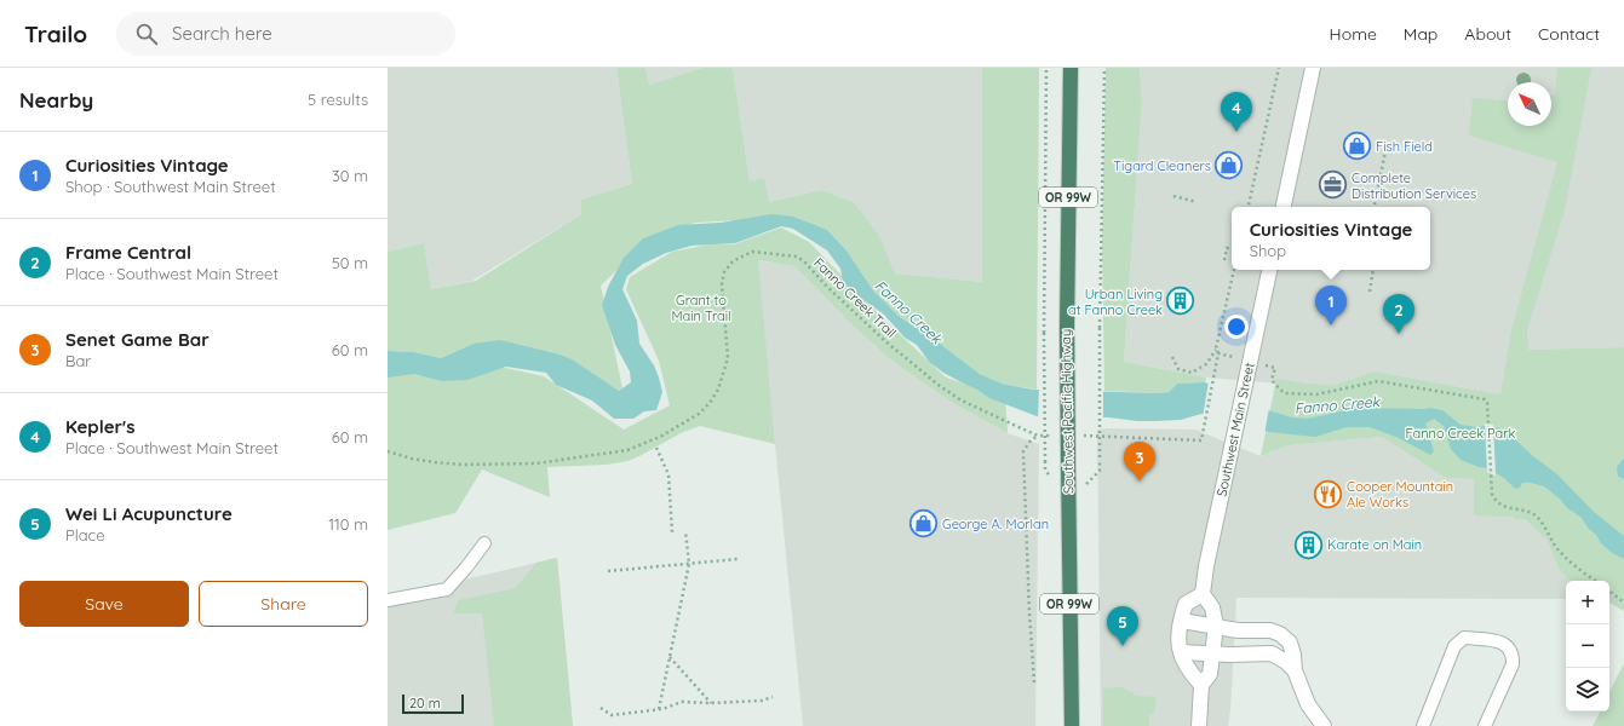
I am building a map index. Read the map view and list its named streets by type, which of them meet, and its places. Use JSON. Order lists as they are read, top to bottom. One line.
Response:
{"streets":{"highway":["OR 99W","Southwest Pacific Highway"],"street":["Southwest Main Street"],"path":["Fanno Creek Trail"]},"water":["Fanno Creek"],"parks":["Grant to Main Trail","Fanno Creek Park"],"places":{"shop":["Fish Field","Tigard Cleaners","George A. Morlan"],"office":["Complete Distribution Services"],"building":["Urban Living at Fanno Creek","Karate on Main"],"restaurant":["Cooper Mountain Ale Works"]},"scale_bar":"20 m","north":"top left","page":{"header":"Trailo","search":"Search here","nav":["Home","Map","About","Contact"],"heading":["Nearby","5 results"],"pins":["4","1","2","3","5"],"list":[{"mark":"1","name":"Curiosities Vintage","note":"Shop · Southwest Main Street","value":"30 m"},{"mark":"2","name":"Frame Central","note":"Place · Southwest Main Street","value":"50 m"},{"mark":"3","name":"Senet Game Bar","note":"Bar","value":"60 m"},{"mark":"4","name":"Kepler's","note":"Place · Southwest Main Street","value":"60 m"},{"mark":"5","name":"Wei Li Acupuncture","note":"Place","value":"110 m"}],"popup":["Curiosities Vintage","Shop"],"buttons":["Save","Share"],"map_buttons":["+","−"],"scale":"20 m"}}
